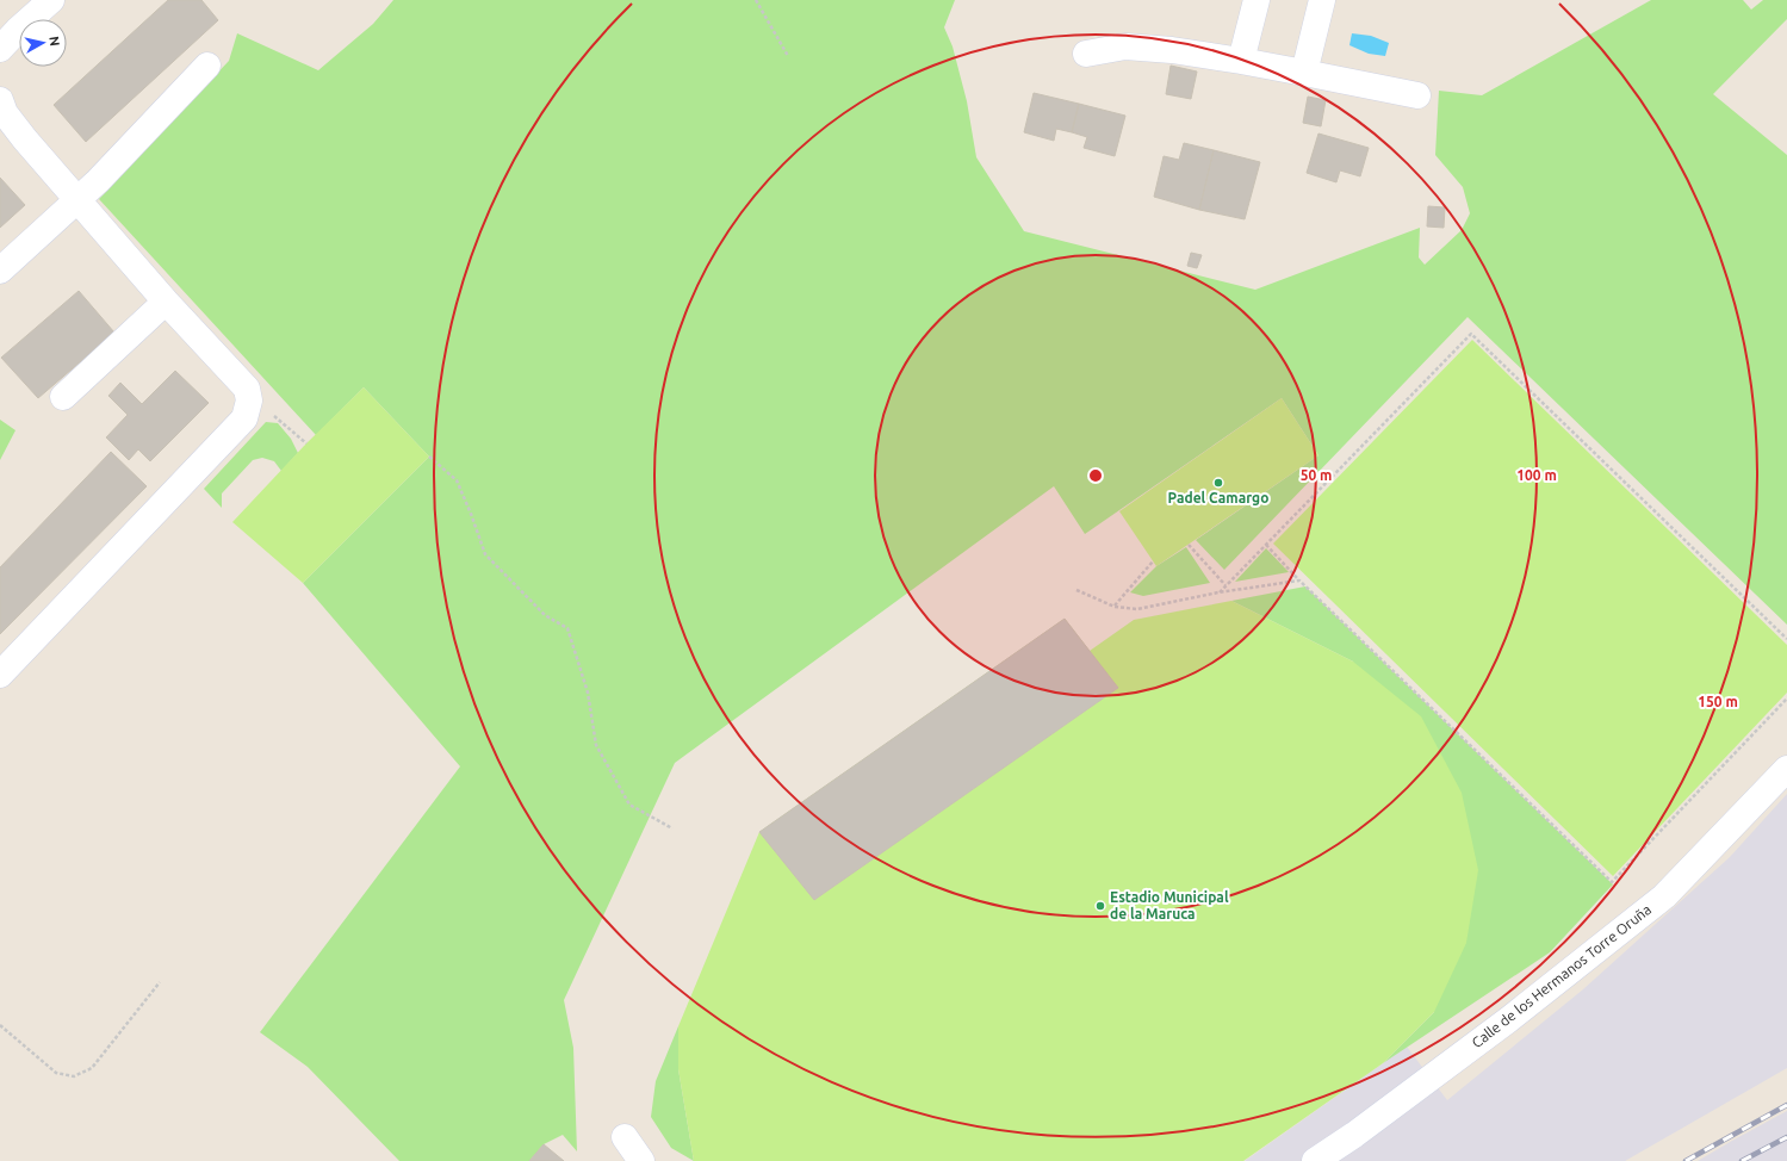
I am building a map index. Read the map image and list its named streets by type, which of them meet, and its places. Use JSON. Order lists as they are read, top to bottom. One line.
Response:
{"streets":{"street":["Calle de los Hermanos Torre Oruña"]},"places":["Padel Camargo","Estadio Municipal de la Maruca"],"north":"right","rings":["50 m","100 m","150 m"]}
